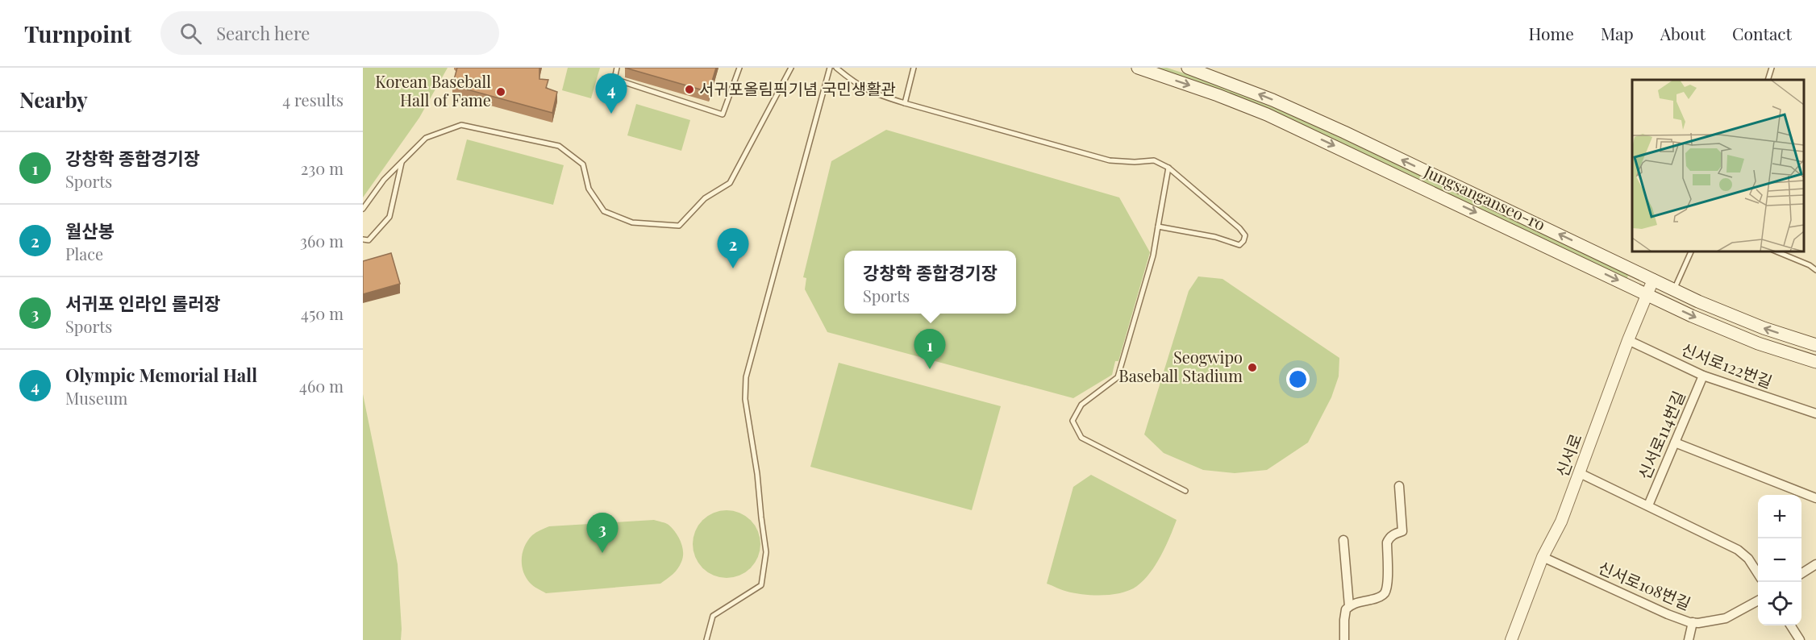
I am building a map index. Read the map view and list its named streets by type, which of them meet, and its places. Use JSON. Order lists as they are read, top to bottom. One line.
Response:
{"streets":{"main road":["Jungsanganseo-ro"],"street":["신서로122번길","신서로114번길","신서로","신서로108번길"]},"crossings":[["Jungsanganseo-ro","신서로"],["신서로122번길","신서로114번길"],["신서로122번길","신서로"],["신서로114번길","신서로"],["신서로","신서로108번길"]],"places":["서귀포올림픽기념 국민생활관","Korean Baseball Hall of Fame","Seogwipo Baseball Stadium"],"page":{"header":"Turnpoint","search":"Search here","nav":["Home","Map","About","Contact"],"heading":["Nearby","4 results"],"pins":["4","2","1","3"],"list":[{"mark":"1","name":"강창학 종합경기장","note":"Sports","value":"230 m"},{"mark":"2","name":"월산봉","note":"Place","value":"360 m"},{"mark":"3","name":"서귀포 인라인 롤러장","note":"Sports","value":"450 m"},{"mark":"4","name":"Olympic Memorial Hall","note":"Museum","value":"460 m"}],"popup":["강창학 종합경기장","Sports"],"map_buttons":["+","−"]}}
